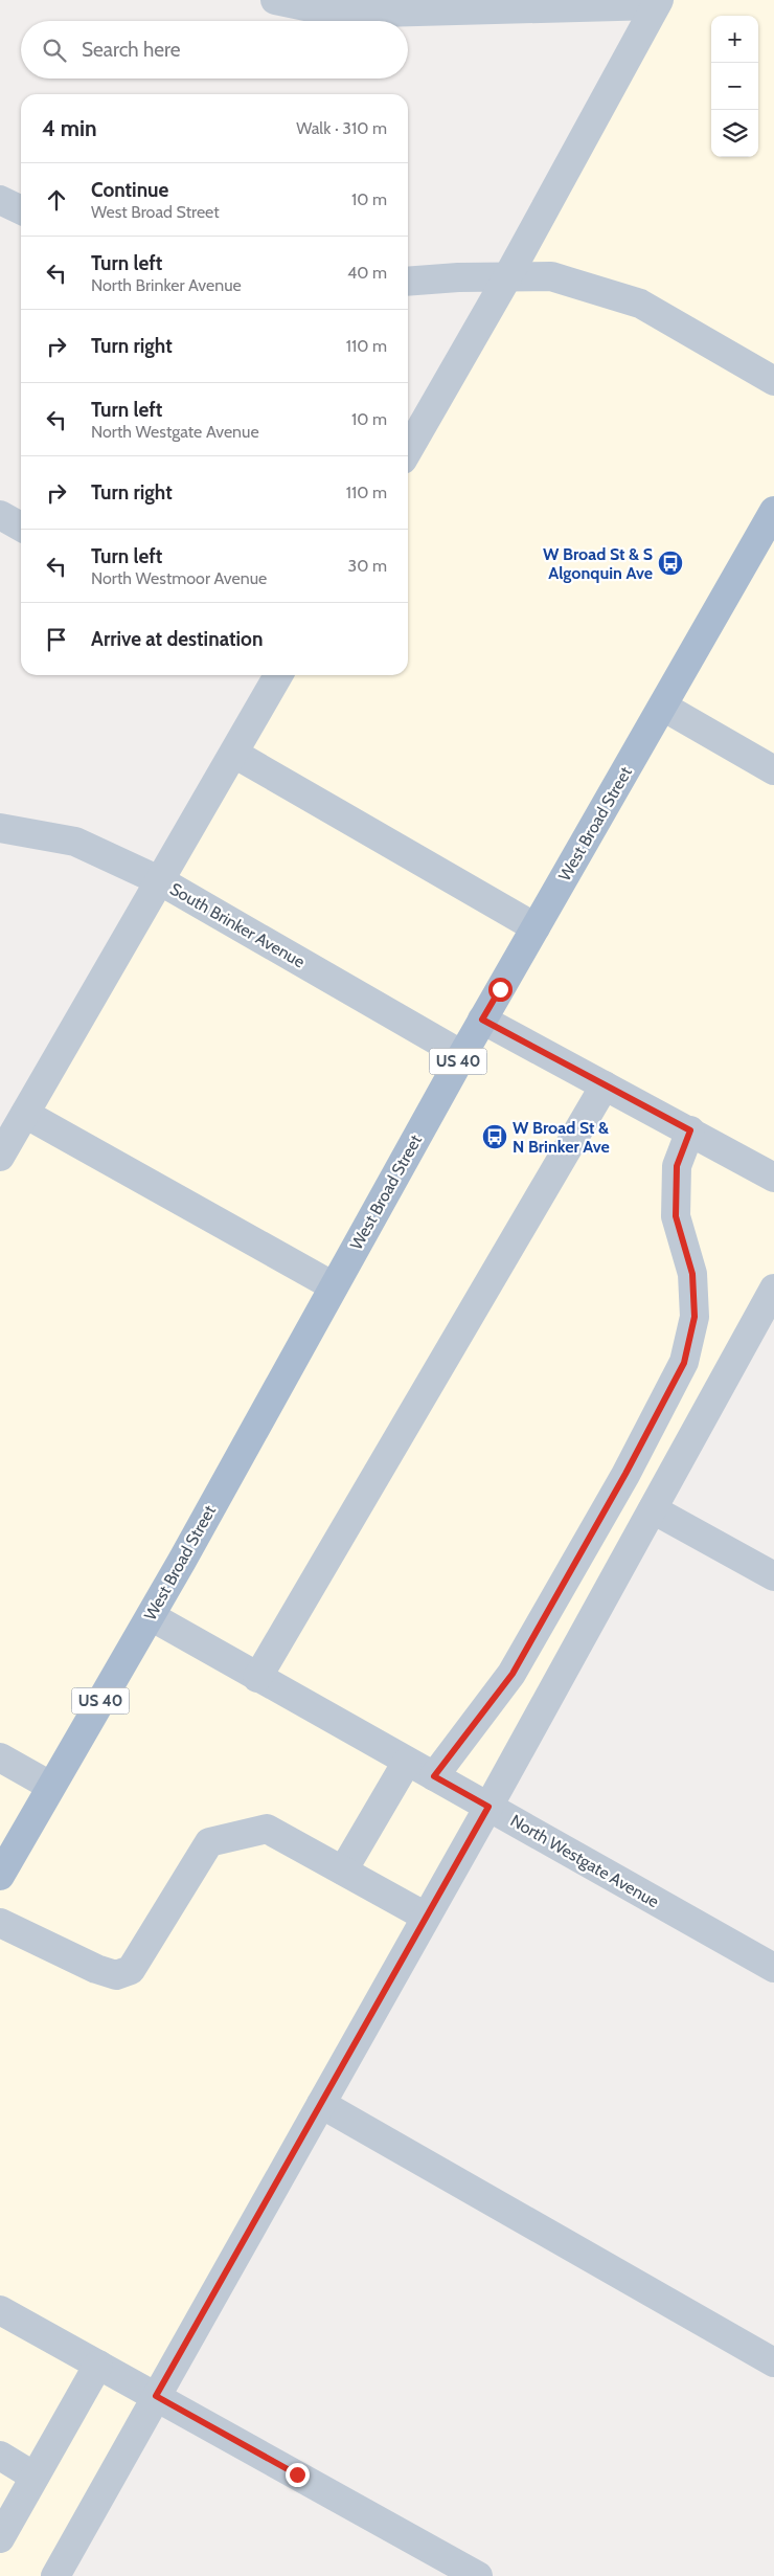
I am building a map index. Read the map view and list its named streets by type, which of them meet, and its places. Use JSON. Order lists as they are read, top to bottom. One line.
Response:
{"streets":{"main road":["West Broad Street","US 40"],"street":["South Brinker Avenue","North Westgate Avenue"]},"crossings":[["West Broad Street","South Brinker Avenue"],["West Broad Street","North Westgate Avenue"]],"places":{"bus stop":["W Broad St & S Algonquin Ave","W Broad St & N Brinker Ave"]},"page":{"map_buttons":["+","−"],"search":"Search here","heading":["4 min","Walk · 310 m"],"list":[["Continue","West Broad Street","10 m"],["Turn left","North Brinker Avenue","40 m"],["Turn right","110 m"],["Turn left","North Westgate Avenue","10 m"],["Turn right","110 m"],["Turn left","North Westmoor Avenue","30 m"],"Arrive at destination"]}}
